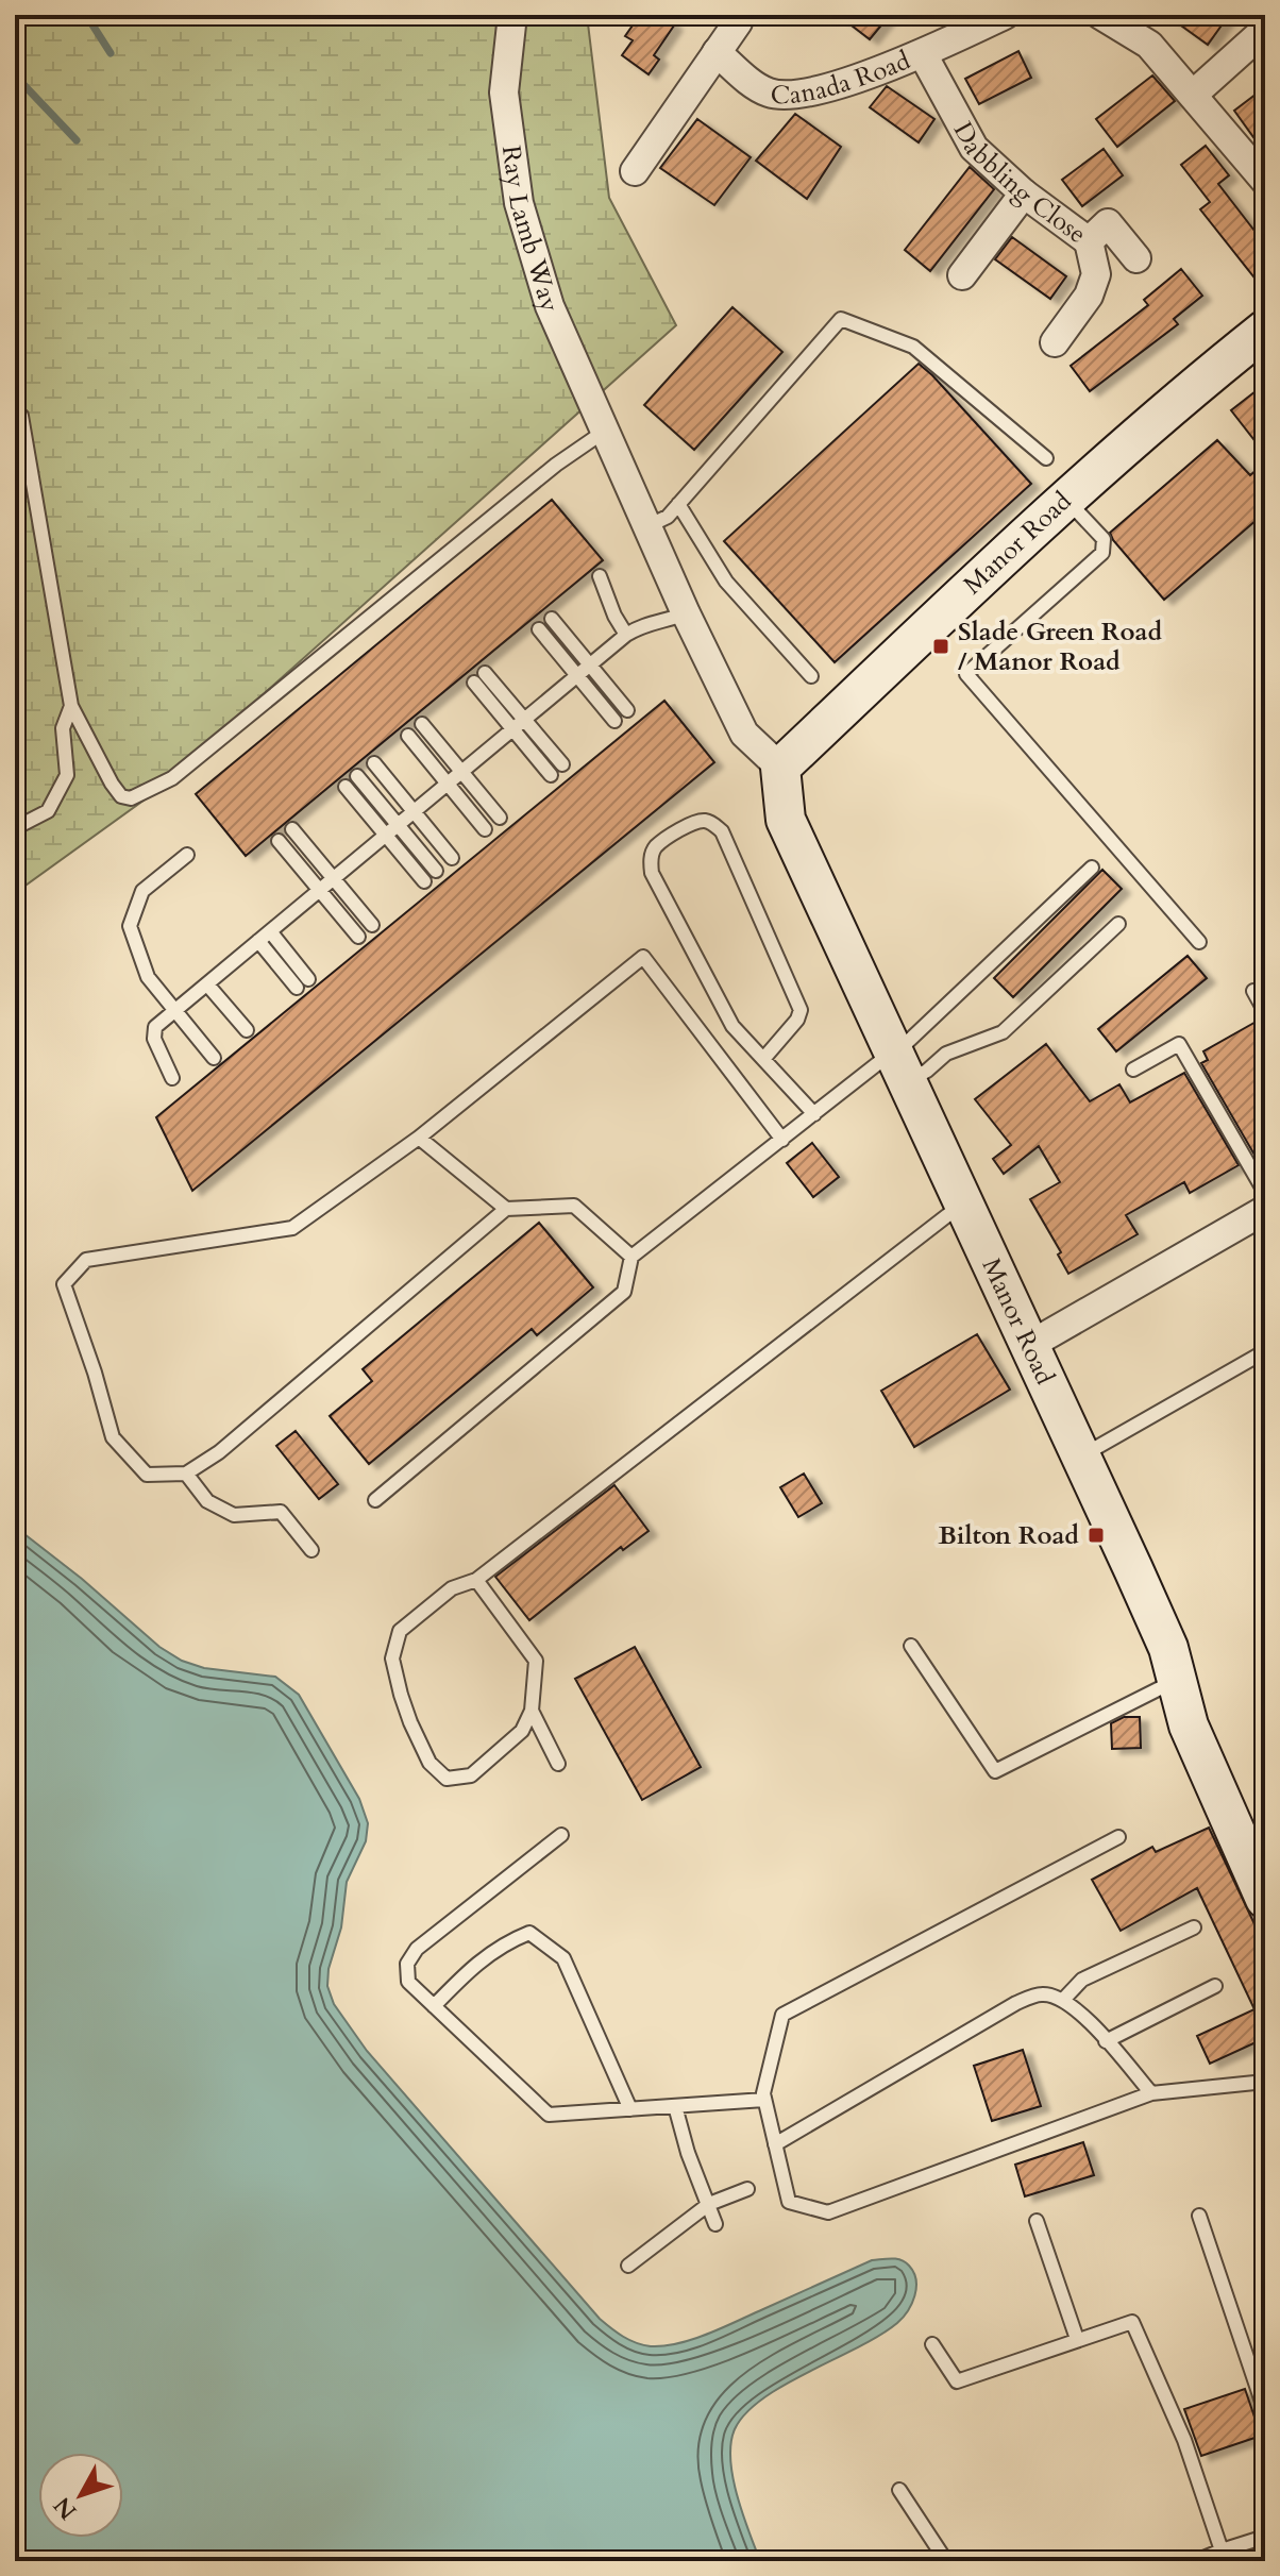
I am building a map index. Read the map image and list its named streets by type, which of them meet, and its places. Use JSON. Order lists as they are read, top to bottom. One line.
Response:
{"streets":{"street":["Canada Road","Dabbling Close","Ray Lamb Way","Manor Road"]},"crossings":[["Canada Road","Dabbling Close"]],"places":{"transit":["Slade Green Road / Manor Road","Bilton Road"]},"north":"bottom left"}
